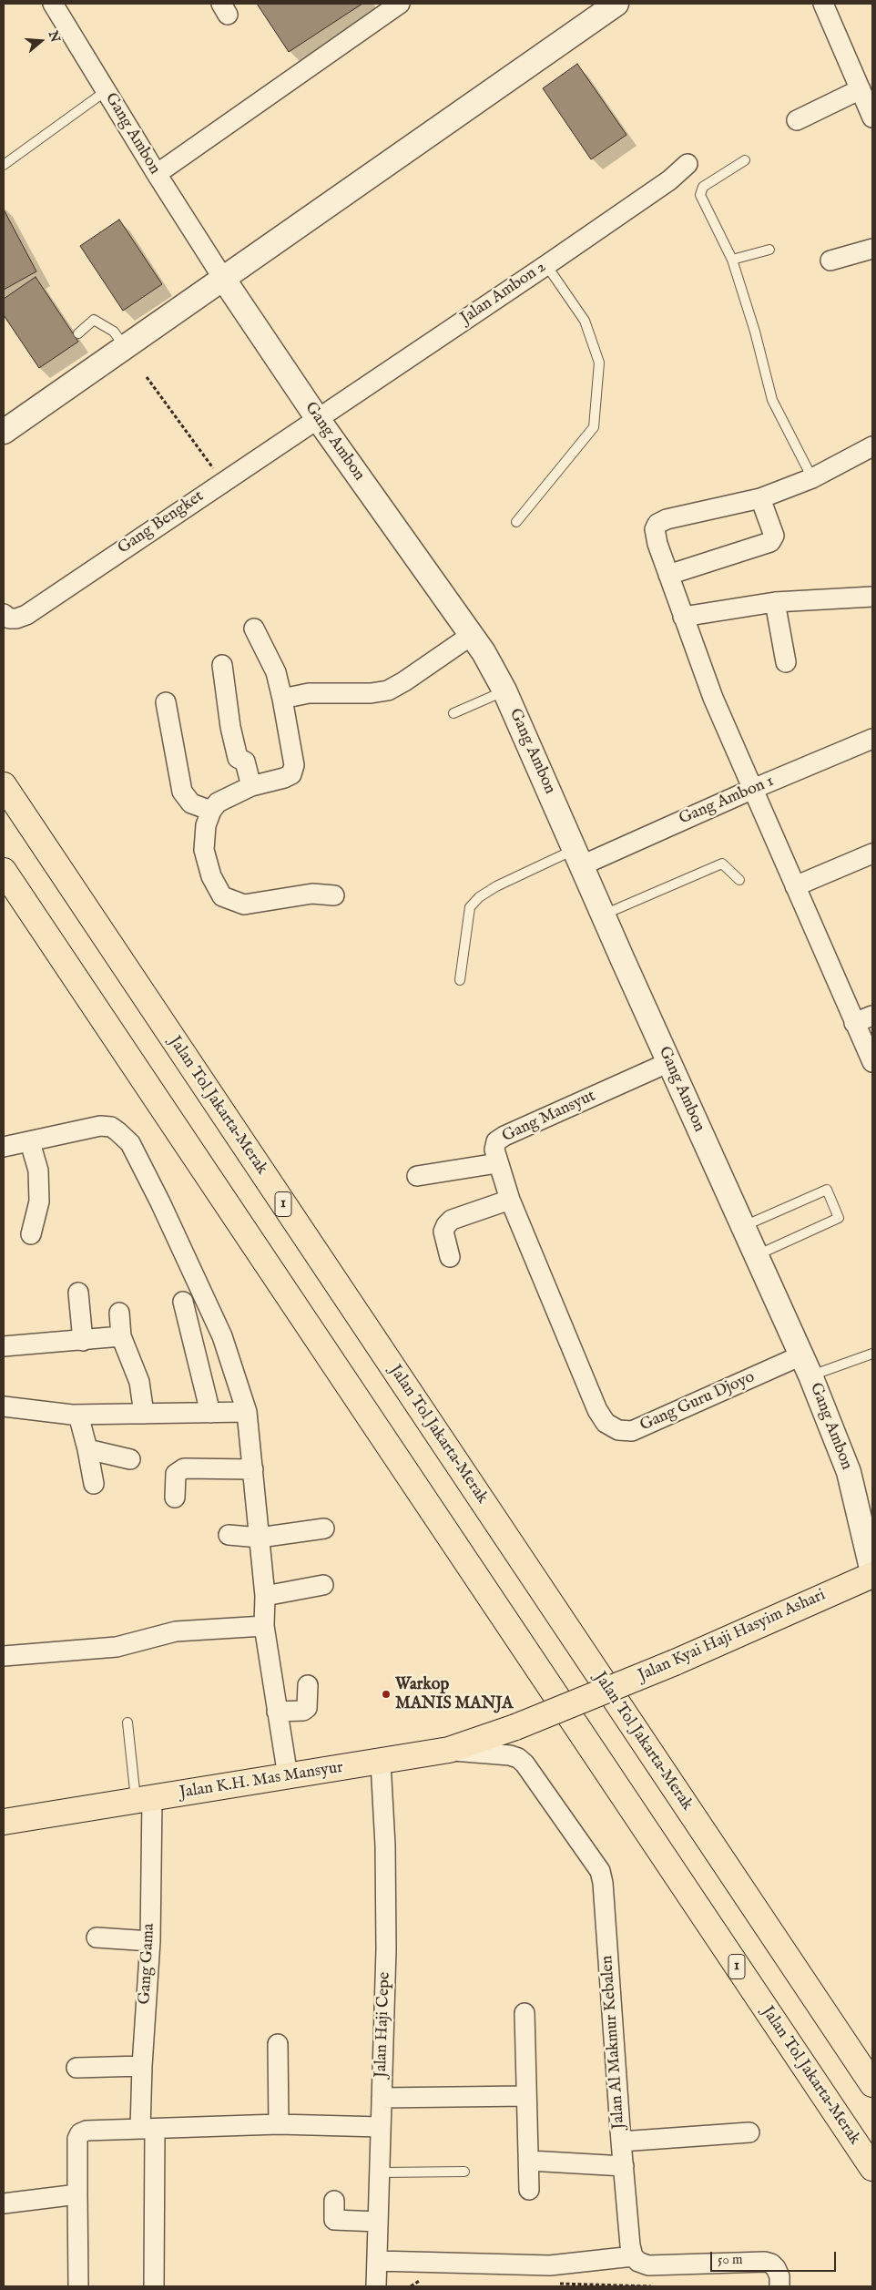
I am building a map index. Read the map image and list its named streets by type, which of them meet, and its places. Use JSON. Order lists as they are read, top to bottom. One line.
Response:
{"streets":{"main road":["Jalan Tol Jakarta–Merak","1","Jalan Kyai Haji Hasyim Ashari","Jalan K.H. Mas Mansyur"],"street":["Gang Ambon","Jalan Ambon 2","Gang Bengket","Gang Ambon 1","Gang Mansyut","Gang Guru Djoyo","Gang Gama","Jalan Haji Cepe","Jalan Al Makmur Kebalen"]},"crossings":[["Gang Ambon","Jalan Ambon 2"],["Gang Ambon","Gang Bengket"],["Gang Ambon","Gang Ambon 1"],["Gang Ambon","Gang Mansyut"],["Gang Ambon","Gang Guru Djoyo"],["Gang Ambon","Jalan Kyai Haji Hasyim Ashari"],["Jalan Ambon 2","Gang Bengket"],["Gang Mansyut","Gang Guru Djoyo"],["Jalan Kyai Haji Hasyim Ashari","Jalan K.H. Mas Mansyur"],["Jalan K.H. Mas Mansyur","Gang Gama"],["Jalan K.H. Mas Mansyur","Jalan Haji Cepe"],["Jalan K.H. Mas Mansyur","Jalan Al Makmur Kebalen"]],"places":["Warkop MANIS MANJA"],"scale_bar":"50 m","north":"right"}
